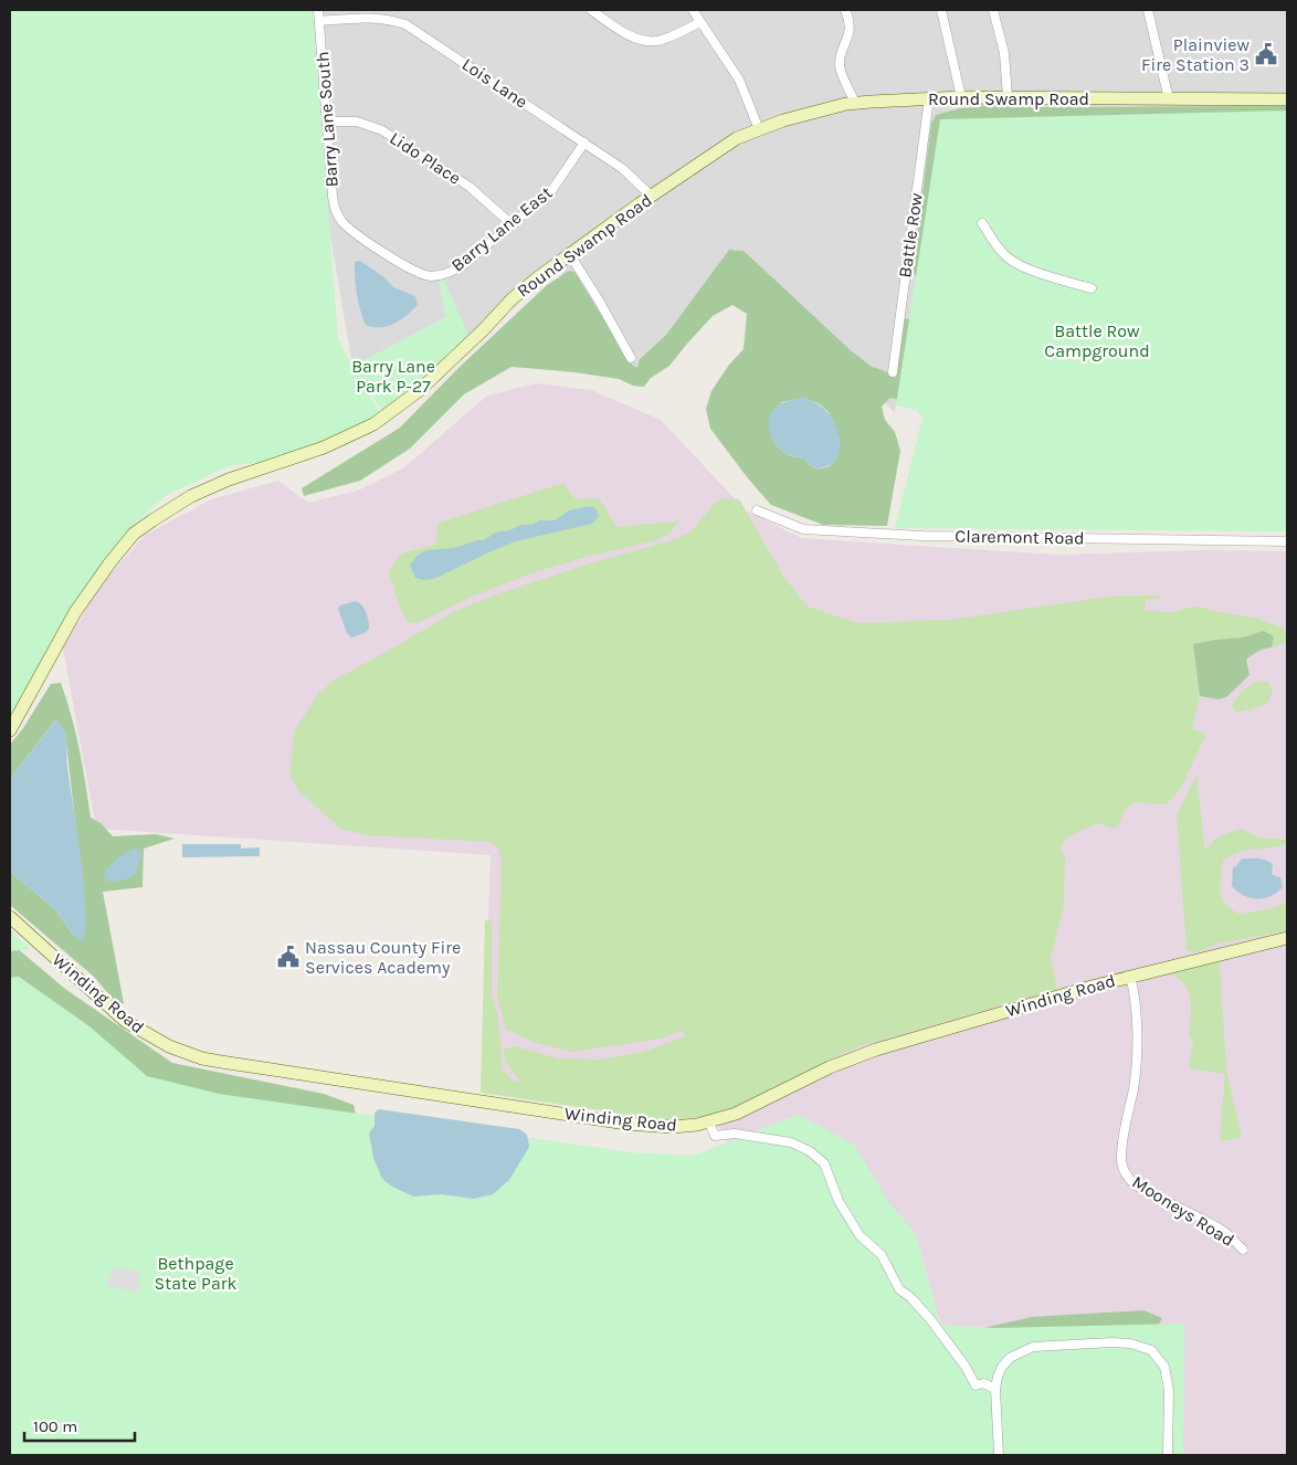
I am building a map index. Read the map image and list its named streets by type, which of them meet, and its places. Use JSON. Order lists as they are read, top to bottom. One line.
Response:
{"streets":{"main road":["Round Swamp Road","Winding Road"],"street":["Lois Lane","Barry Lane South","Lido Place","Barry Lane East","Battle Row","Claremont Road","Mooneys Road"]},"crossings":[["Lois Lane","Round Swamp Road"],["Lois Lane","Barry Lane South"],["Lois Lane","Barry Lane East"],["Round Swamp Road","Battle Row"],["Barry Lane South","Lido Place"],["Barry Lane South","Barry Lane East"],["Lido Place","Barry Lane East"],["Winding Road","Mooneys Road"]],"parks":["Battle Row Campground","Barry Lane Park P-27","Bethpage State Park"],"places":{"public building":["Plainview Fire Station 3","Nassau County Fire Services Academy"]},"scale_bar":"100 m"}
